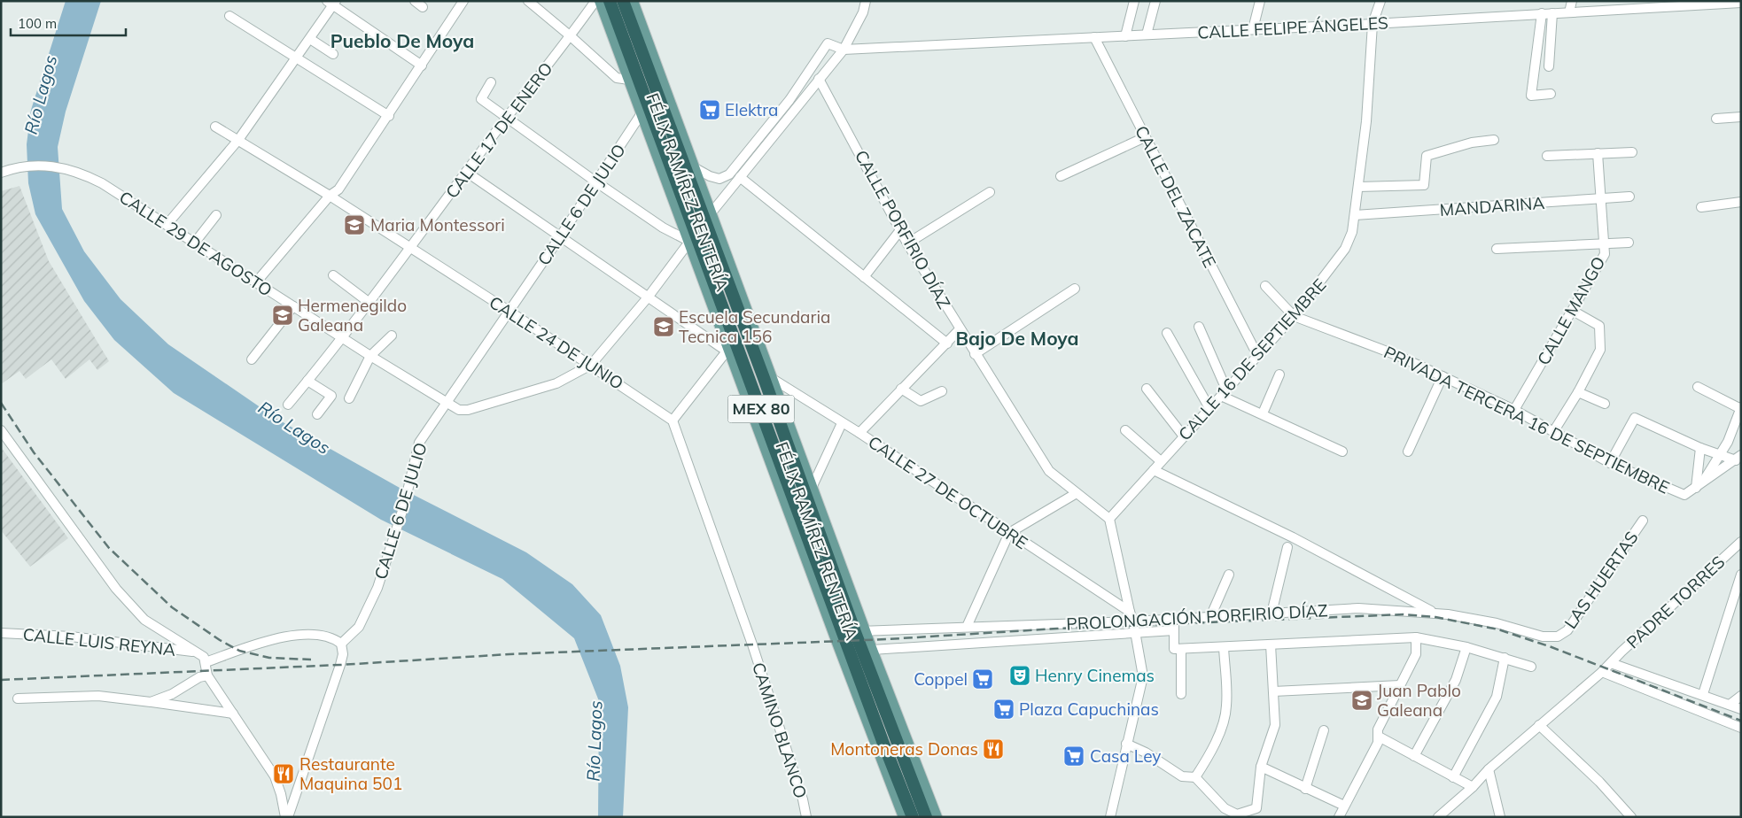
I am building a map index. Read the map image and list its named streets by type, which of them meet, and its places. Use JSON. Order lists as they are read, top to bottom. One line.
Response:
{"streets":{"highway":["MEX 80"],"main road":["FÉLIX RAMÍREZ RENTERÍA"],"street":["CALLE FELIPE ÁNGELES","CALLE 17 DE ENERO","CALLE DEL ZACATE","CALLE 6 DE JULIO","MANDARINA","CALLE PORFIRIO DÍAZ","CALLE 29 DE AGOSTO","CALLE MANGO","CALLE 24 DE JUNIO","CALLE 16 DE SEPTIEMBRE","PRIVADA TERCERA 16 DE SEPTIEMBRE","CALLE 27 DE OCTUBRE","LAS HUERTAS","PADRE TORRES","PROLONGACIÓN PORFIRIO DÍAZ","CALLE LUIS REYNA","CAMINO BLANCO"]},"crossings":[["CALLE FELIPE ÁNGELES","CALLE DEL ZACATE"],["CALLE FELIPE ÁNGELES","CALLE 16 DE SEPTIEMBRE"],["CALLE 17 DE ENERO","CALLE 29 DE AGOSTO"],["CALLE 17 DE ENERO","CALLE 24 DE JUNIO"],["FÉLIX RAMÍREZ RENTERÍA","CALLE 6 DE JULIO"],["FÉLIX RAMÍREZ RENTERÍA","MEX 80"],["FÉLIX RAMÍREZ RENTERÍA","CALLE 27 DE OCTUBRE"],["FÉLIX RAMÍREZ RENTERÍA","PROLONGACIÓN PORFIRIO DÍAZ"],["CALLE DEL ZACATE","CALLE 16 DE SEPTIEMBRE"],["CALLE 6 DE JULIO","CALLE 29 DE AGOSTO"],["CALLE 6 DE JULIO","CALLE 24 DE JUNIO"],["MANDARINA","CALLE MANGO"],["MANDARINA","CALLE 16 DE SEPTIEMBRE"],["CALLE PORFIRIO DÍAZ","CALLE 16 DE SEPTIEMBRE"],["CALLE 29 DE AGOSTO","CALLE 24 DE JUNIO"],["CALLE MANGO","PRIVADA TERCERA 16 DE SEPTIEMBRE"],["CALLE 24 DE JUNIO","CAMINO BLANCO"],["CALLE 16 DE SEPTIEMBRE","PRIVADA TERCERA 16 DE SEPTIEMBRE"],["MEX 80","CALLE 27 DE OCTUBRE"],["MEX 80","PROLONGACIÓN PORFIRIO DÍAZ"],["LAS HUERTAS","PROLONGACIÓN PORFIRIO DÍAZ"]],"districts":["Pueblo De Moya","Bajo De Moya"],"water":["Río Lagos"],"places":{"supermarket":["Elektra","Coppel","Plaza Capuchinas","Casa Ley"],"school or university":["Maria Montessori","Hermenegildo Galeana","Escuela Secundaria Tecnica 156","Juan Pablo Galeana"],"theatre":["Henry Cinemas"],"restaurant":["Montoneras Donas","Restaurante Maquina 501"]},"scale_bar":"100 m"}
